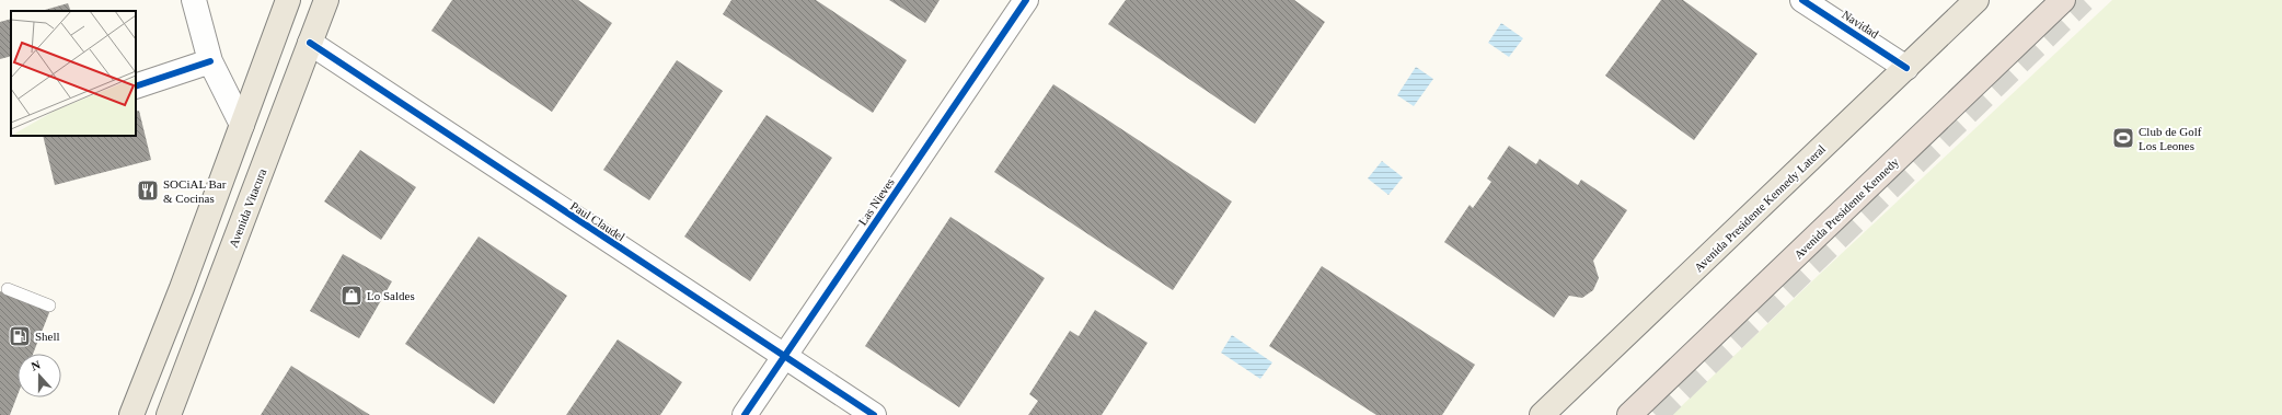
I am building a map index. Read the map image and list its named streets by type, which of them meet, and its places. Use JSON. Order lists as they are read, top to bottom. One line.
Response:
{"streets":{"highway":["Avenida Presidente Kennedy"],"main road":["Avenida Vitacura","Avenida Presidente Kennedy Lateral"],"street":["Navidad","Las Nieves","Paul Claudel"]},"crossings":[["Navidad","Avenida Presidente Kennedy Lateral"],["Las Nieves","Paul Claudel"],["Avenida Vitacura","Paul Claudel"]],"places":{"sports":["Club de Golf Los Leones"],"restaurant":["SOCiAL Bar & Cocinas"],"shop":["Lo Saldes"],"fuel station":["Shell"]},"north":"top"}
